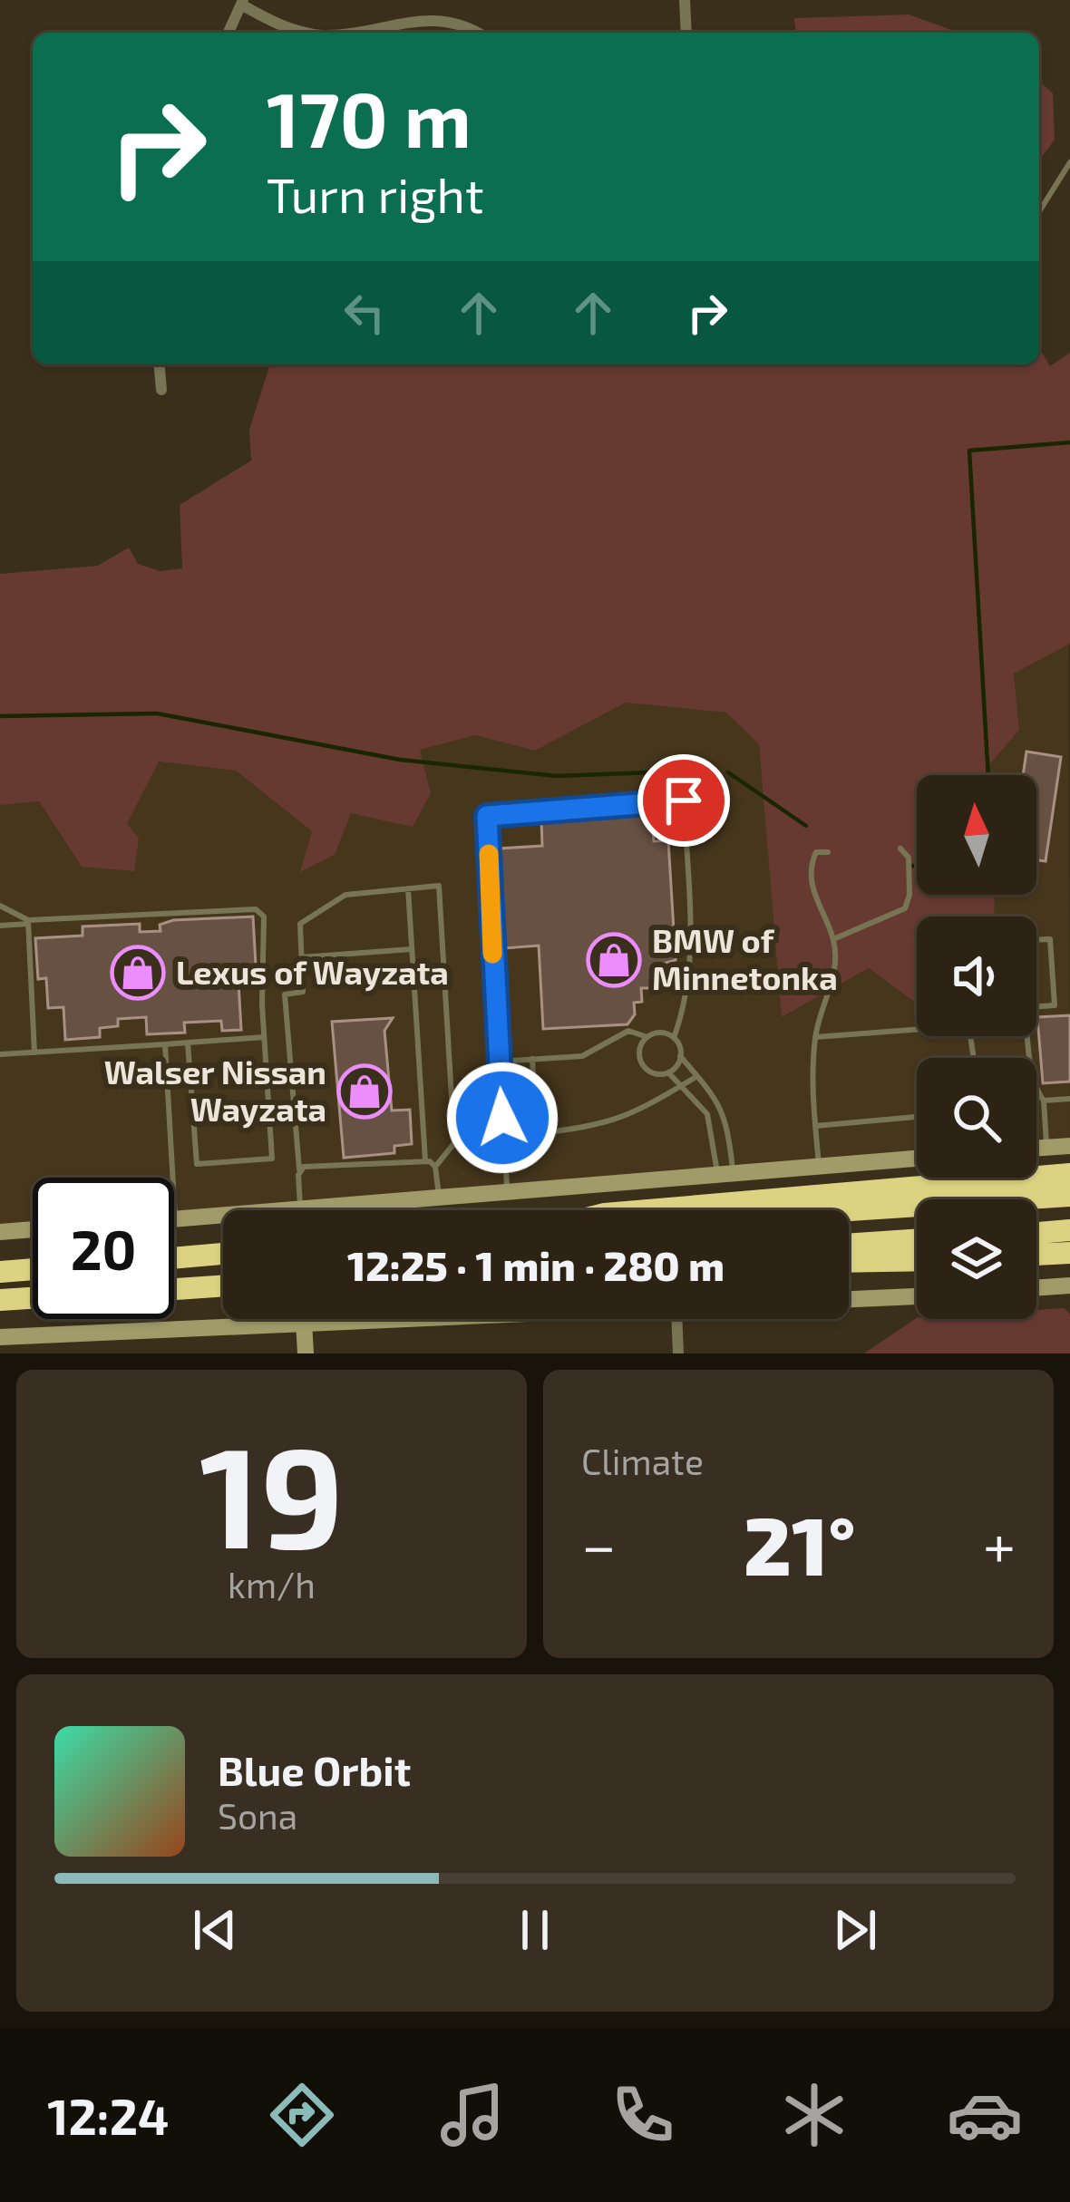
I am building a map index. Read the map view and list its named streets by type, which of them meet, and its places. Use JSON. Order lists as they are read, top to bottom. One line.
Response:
{"places":{"shop":["BMW of Minnetonka","Lexus of Wayzata","Walser Nissan Wayzata"]},"north":"top","page":{"turn":["170 m","Turn right"],"limit":"20","trip":"12:25 · 1 min · 280 m","tile":[["19","km/h"],"Climate"],"heat":["−","21°","+"],"song":["Blue Orbit","Sona"],"tabs":"12:24"}}
